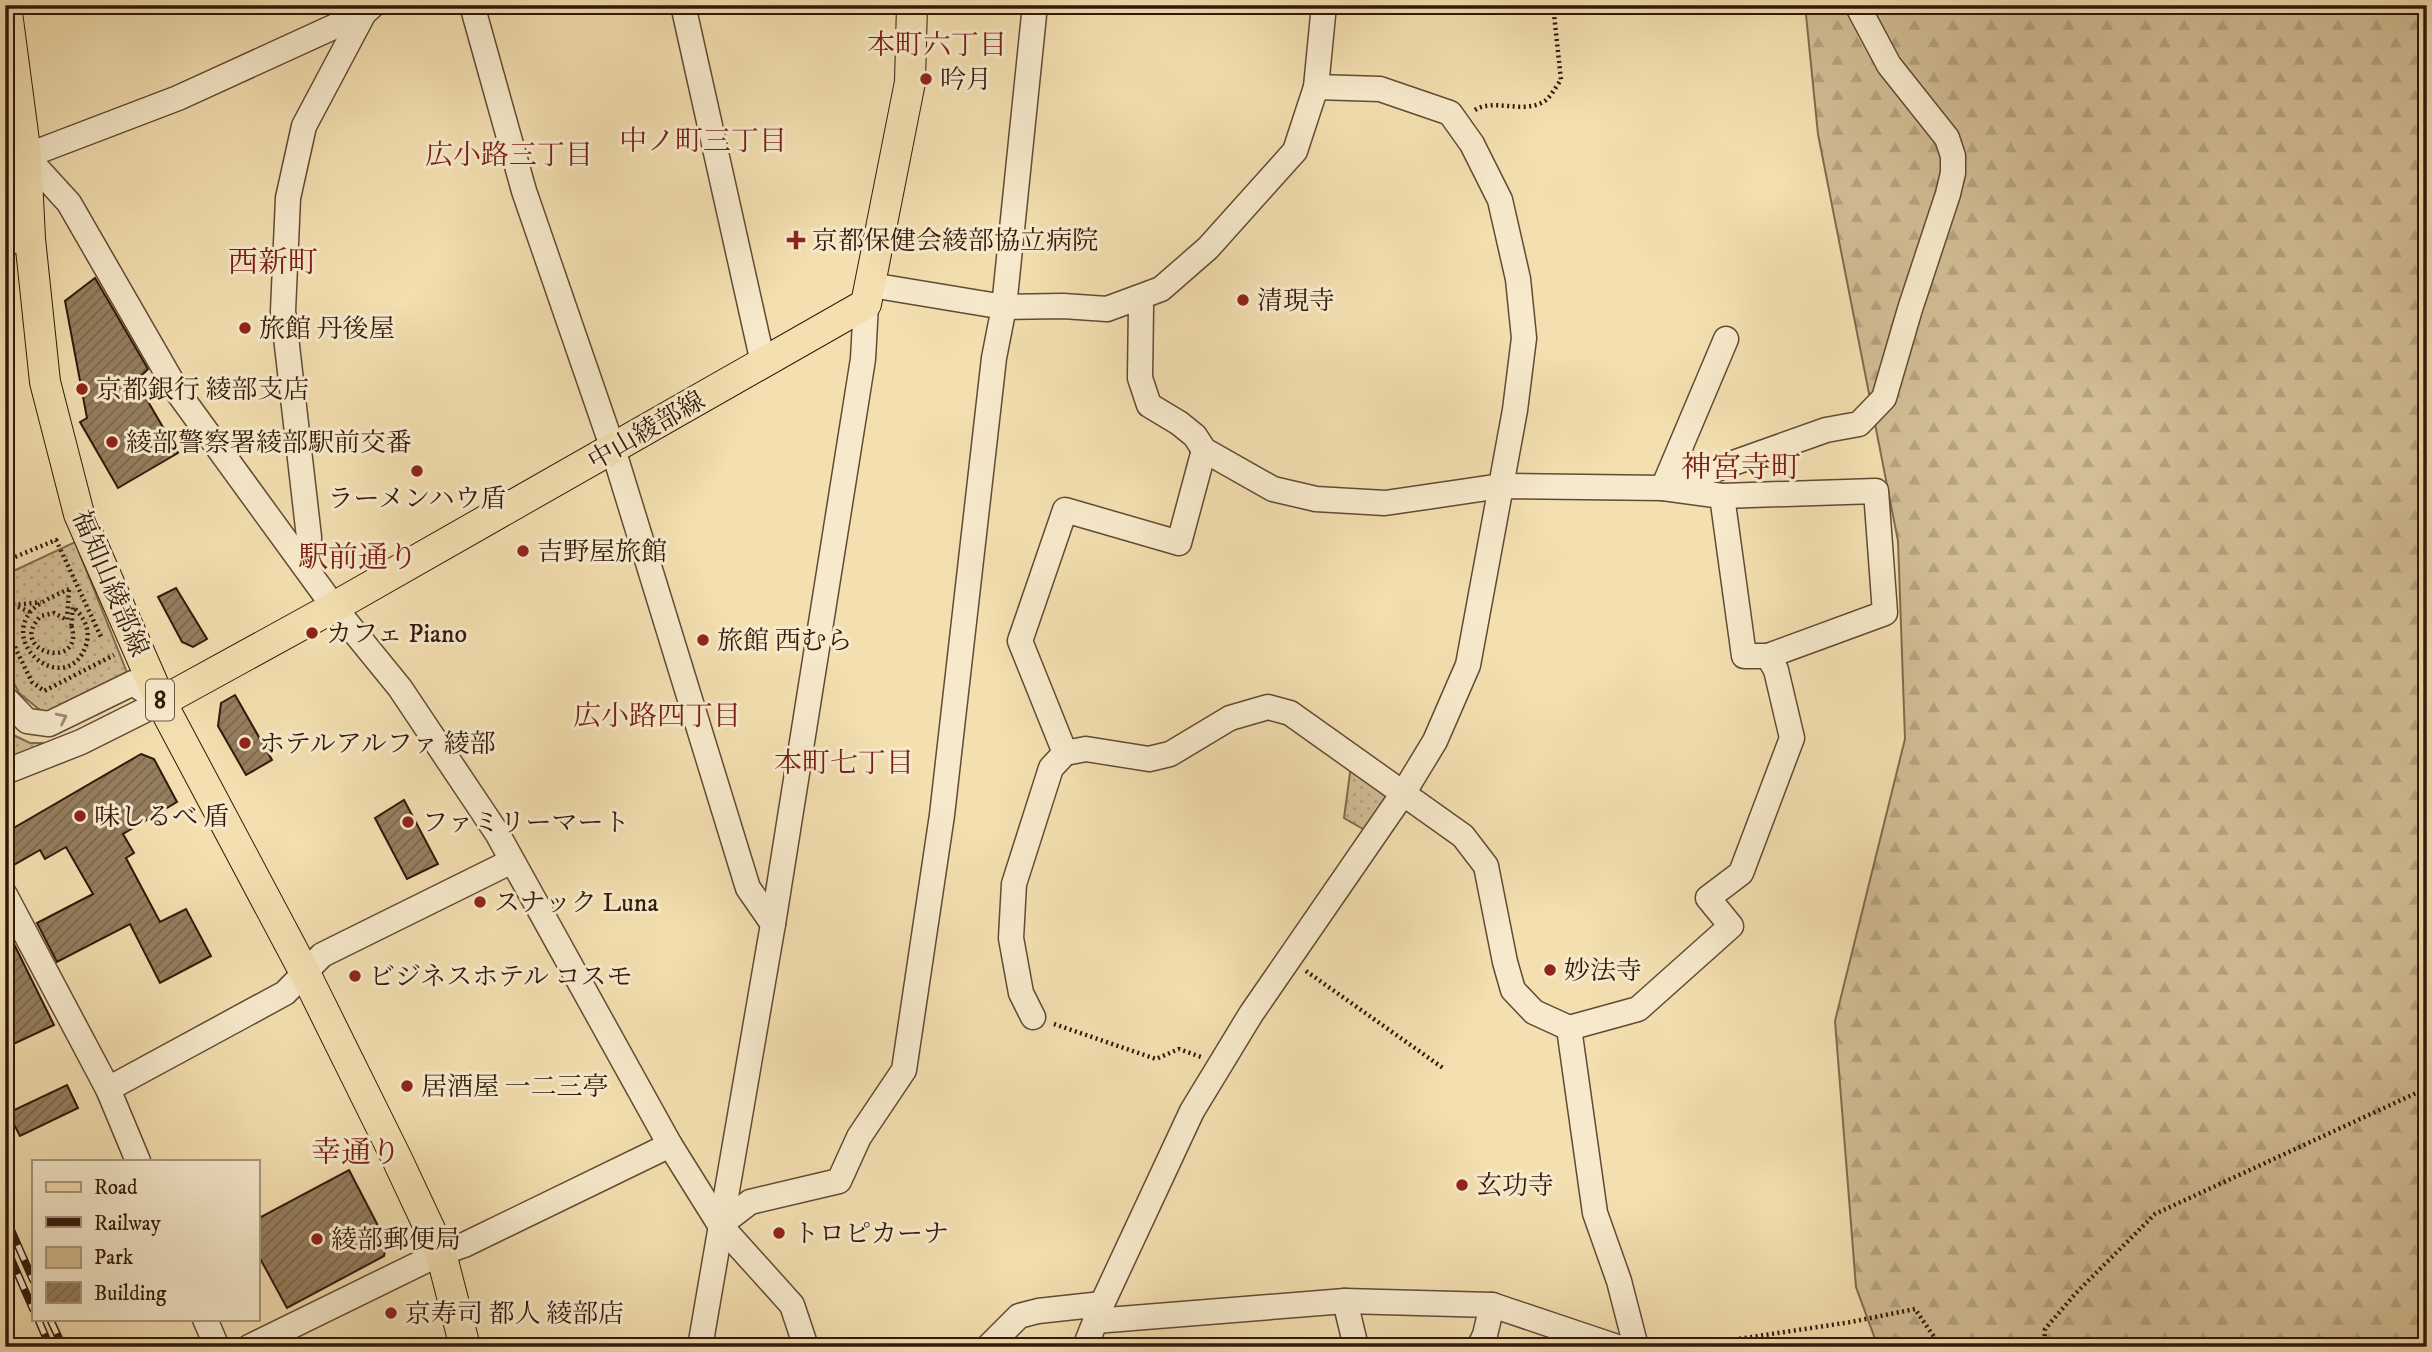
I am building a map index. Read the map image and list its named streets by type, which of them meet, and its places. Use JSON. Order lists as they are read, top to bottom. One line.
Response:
{"streets":{"main road":["中山綾部線","福知山綾部線","8"]},"crossings":[["中山綾部線","福知山綾部線"]],"districts":["本町六丁目","中ノ町三丁目","広小路三丁目","西新町","神宮寺町","駅前通り","広小路四丁目","本町七丁目","幸通り"],"places":{"other":["吟月","清現寺","旅館 丹後屋","京都銀行 綾部支店","綾部警察署綾部駅前交番","ラーメンハウ盾","吉野屋旅館","カフェ Piano","旅館 西むら","ホテルアルファ 綾部","味しるべ 盾","ファミリーマート","スナック Luna","妙法寺","ビジネスホテル コスモ","居酒屋 一二三亭","玄功寺","トロピカーナ","綾部郵便局","京寿司 都人 綾部店"],"health":["京都保健会綾部協立病院"]},"legend":["Road","Railway","Park","Building"]}
